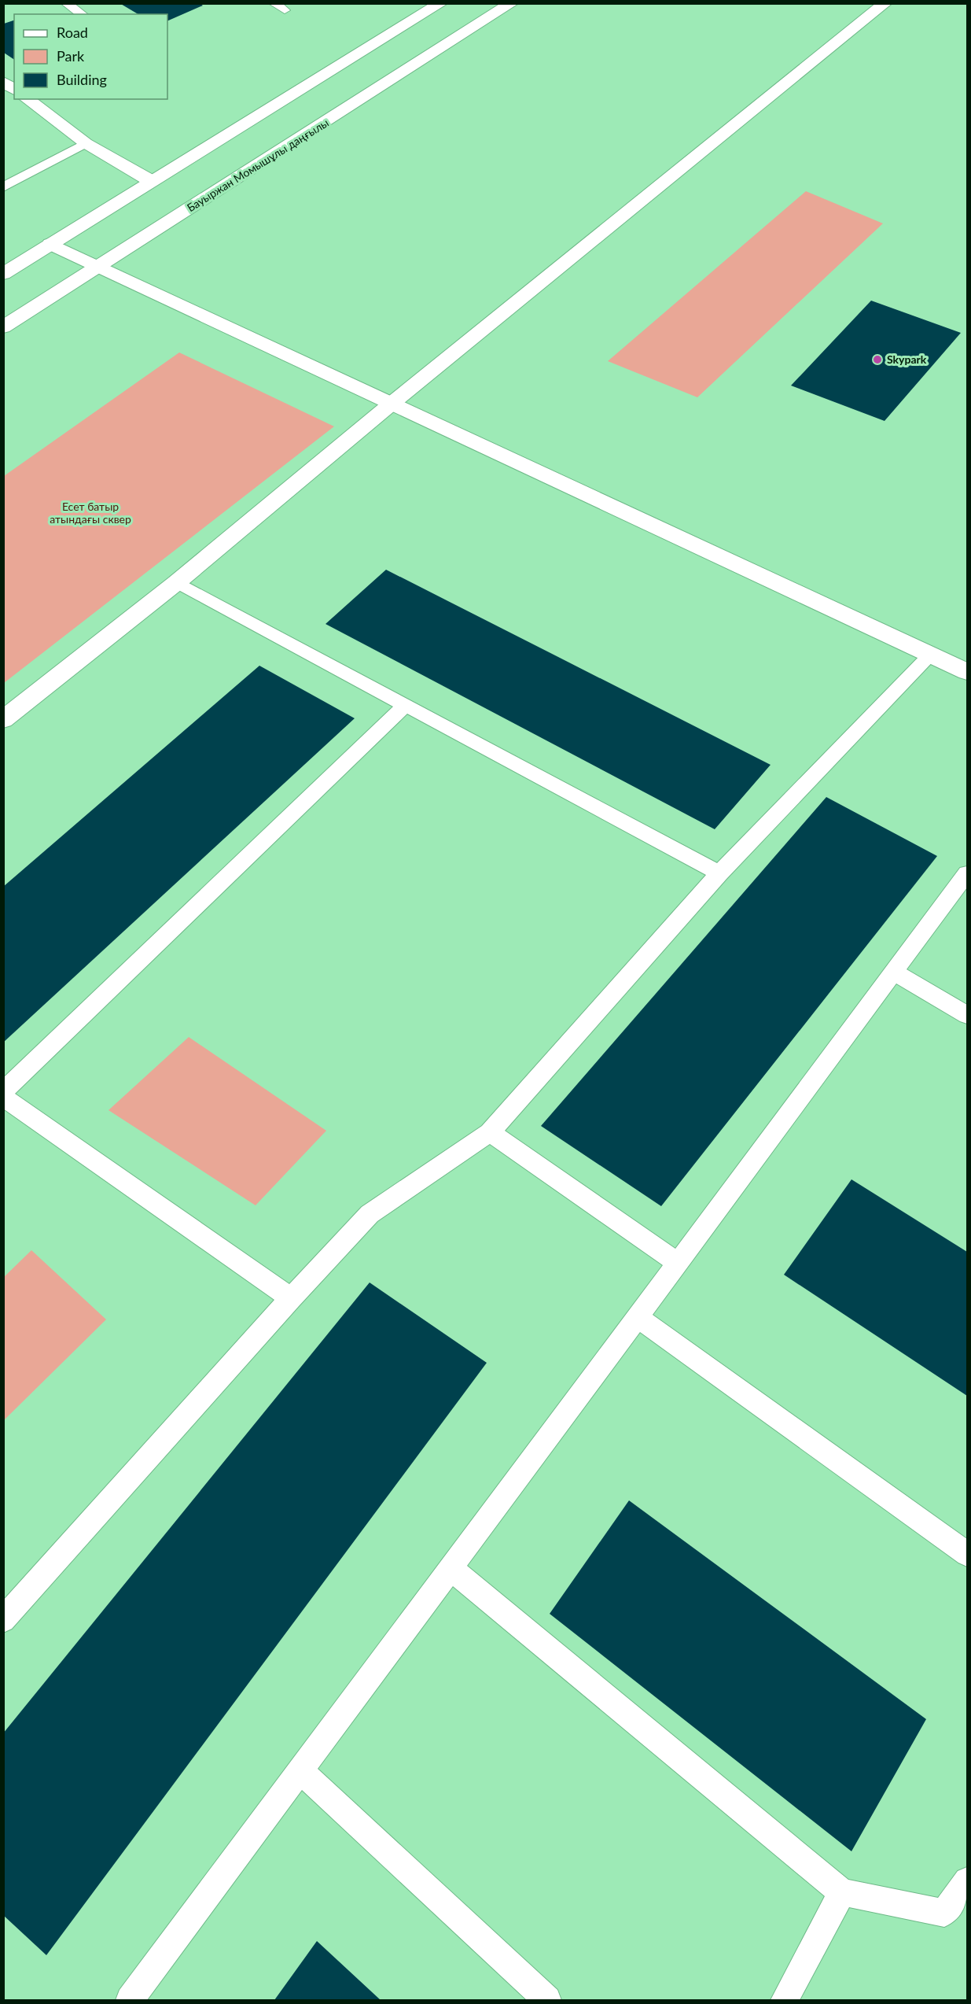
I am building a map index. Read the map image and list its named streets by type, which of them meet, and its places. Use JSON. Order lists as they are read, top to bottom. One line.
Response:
{"streets":{"street":["Бауыржан Момышұлы даңғылы"]},"parks":["Есет батыр атындағы сквер"],"places":["Skypark"],"legend":["Road","Park","Building"]}
